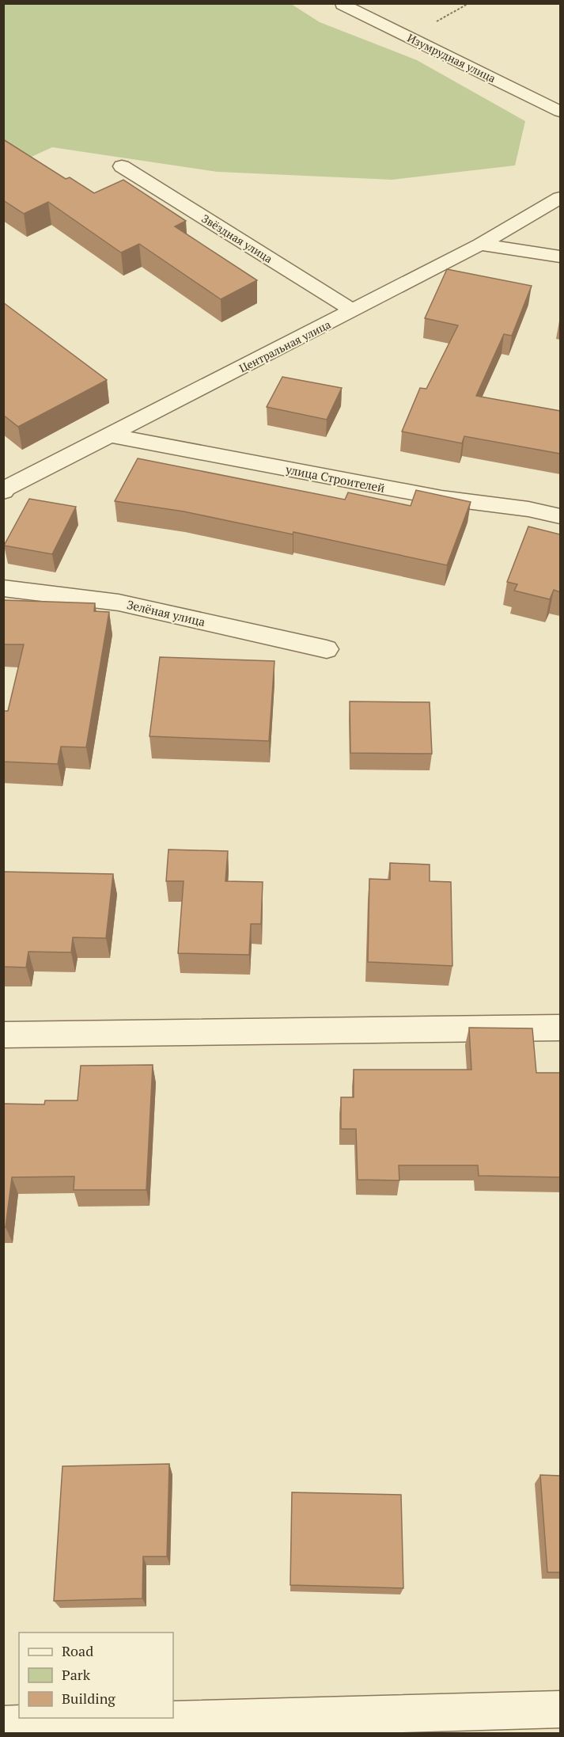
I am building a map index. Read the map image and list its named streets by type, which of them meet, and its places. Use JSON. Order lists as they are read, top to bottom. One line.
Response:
{"streets":{"street":["Изумрудная улица","Звёздная улица","Центральная улица","улица Строителей","Зелёная улица"]},"crossings":[["Звёздная улица","Центральная улица"],["Центральная улица","улица Строителей"]],"legend":["Road","Park","Building"]}
